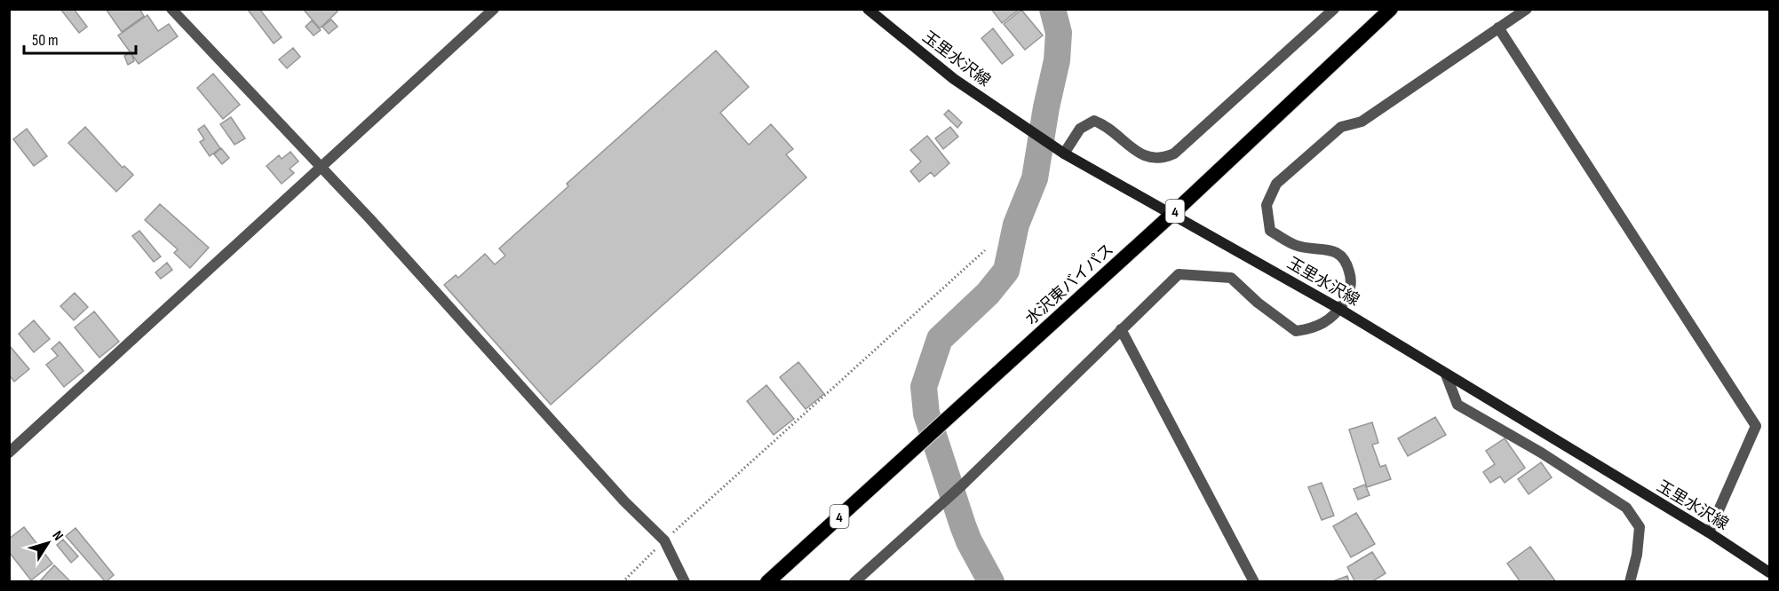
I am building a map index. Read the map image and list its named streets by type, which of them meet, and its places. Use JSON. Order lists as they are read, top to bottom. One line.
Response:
{"streets":{"highway":["4","水沢東バイパス"],"main road":["玉里水沢線"]},"crossings":[["玉里水沢線","水沢東バイパス"]],"scale_bar":"50 m","north":"top right"}
